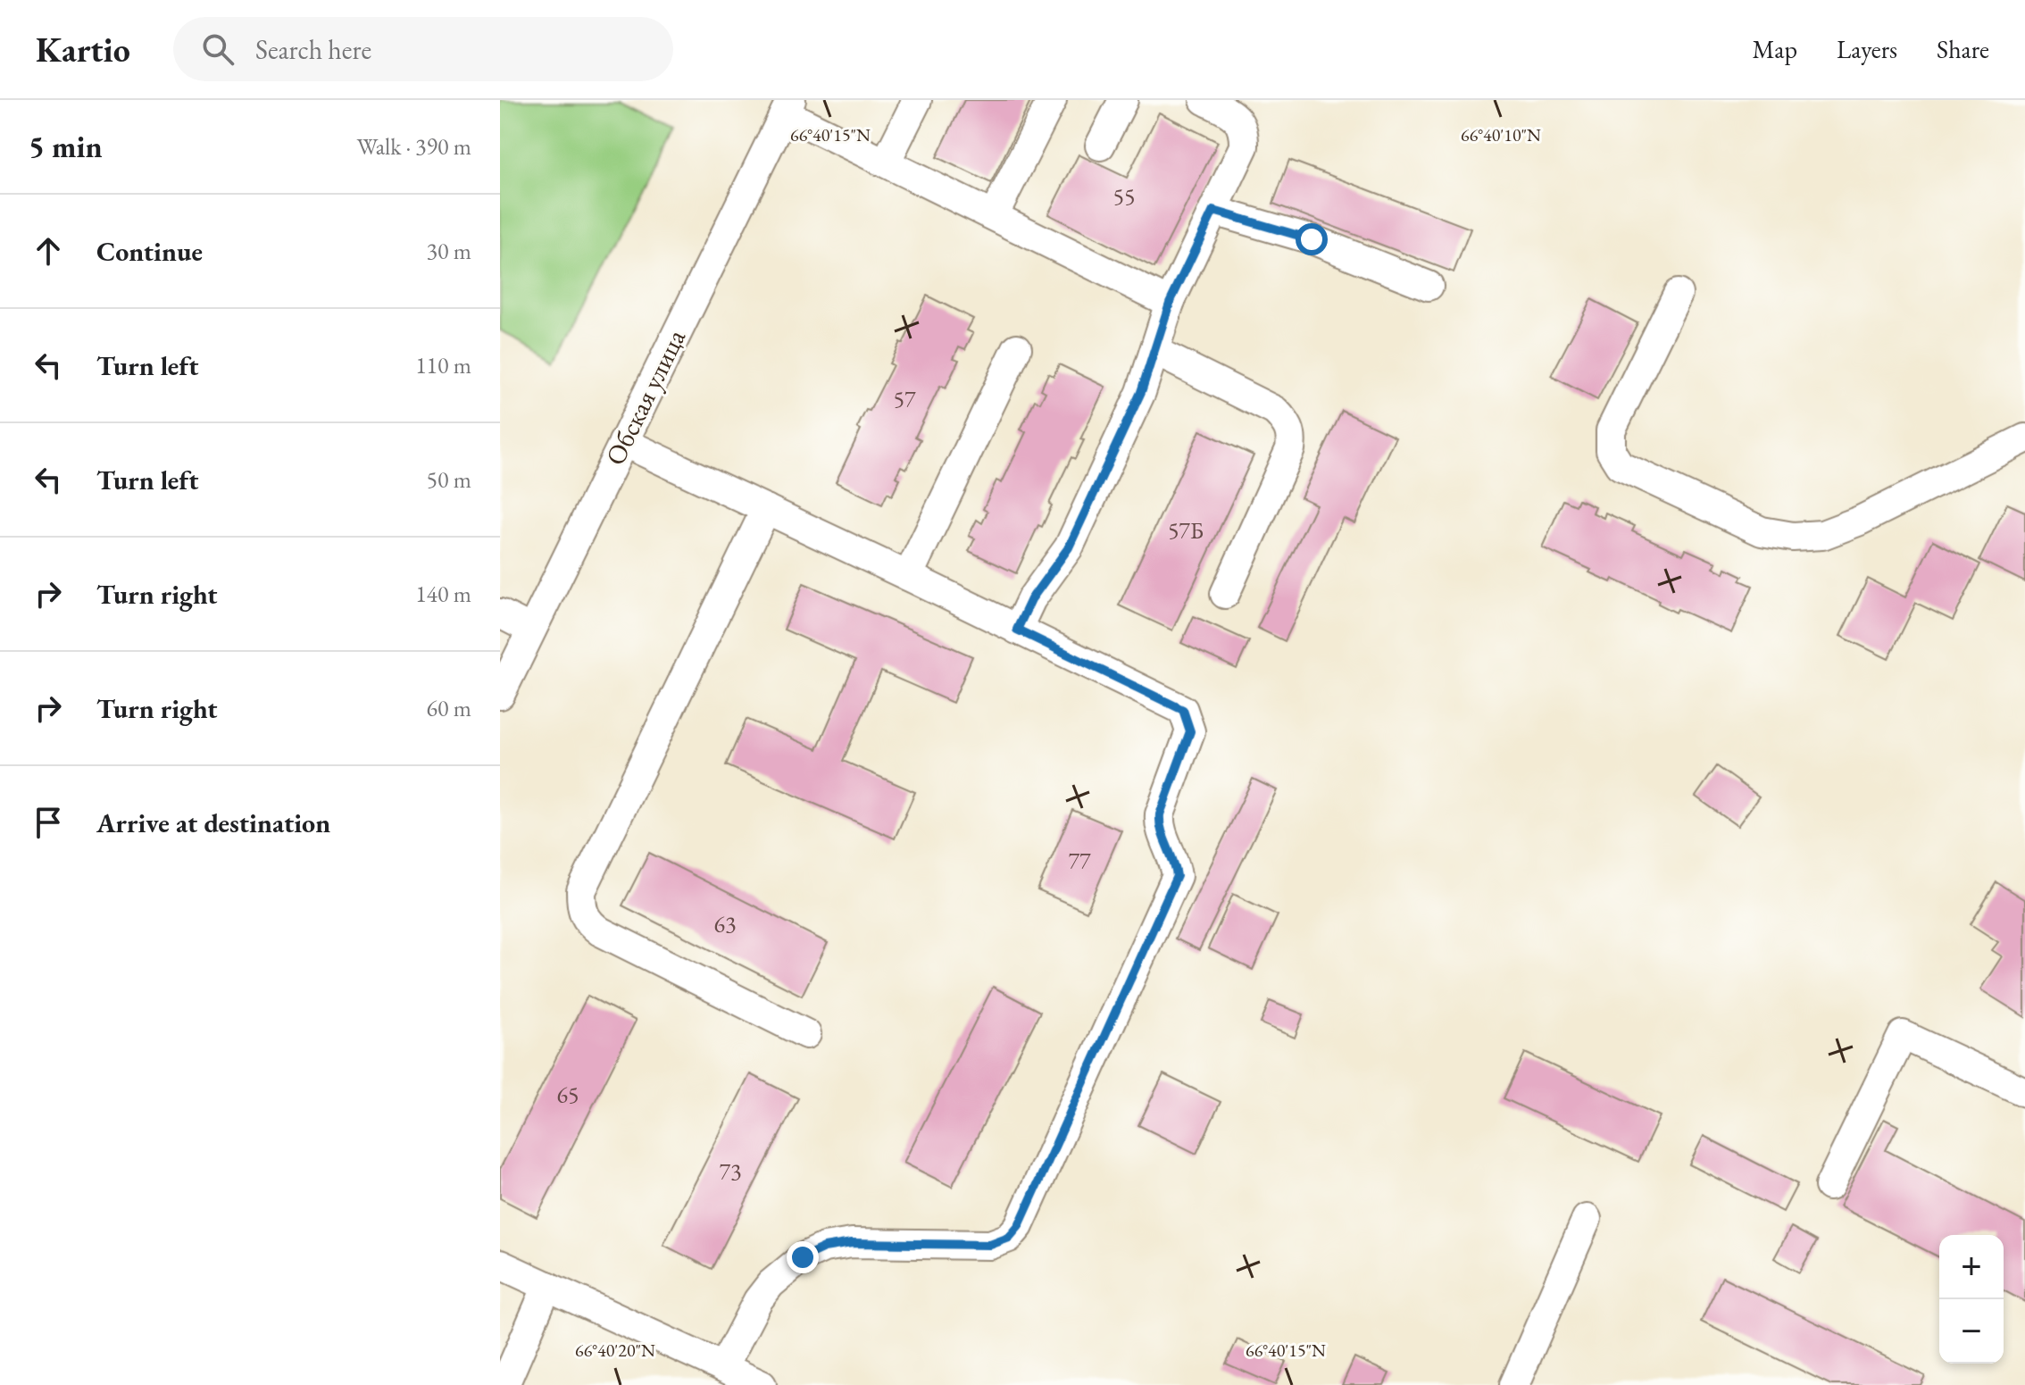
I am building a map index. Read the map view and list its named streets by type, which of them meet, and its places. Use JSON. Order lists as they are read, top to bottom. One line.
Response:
{"streets":{"street":["Обская улица"]},"house_numbers":["55","57","57Б","77","63","65","73"],"page":{"header":"Kartio","search":"Search here","nav":["Map","Layers","Share"],"heading":["5 min","Walk · 390 m"],"list":[["Continue","30 m"],["Turn left","110 m"],["Turn left","50 m"],["Turn right","140 m"],["Turn right","60 m"],"Arrive at destination"],"map_buttons":["+","−"]},"coordinates":["66°40'15\"N","66°40'10\"N","66°40'20\"N"]}
